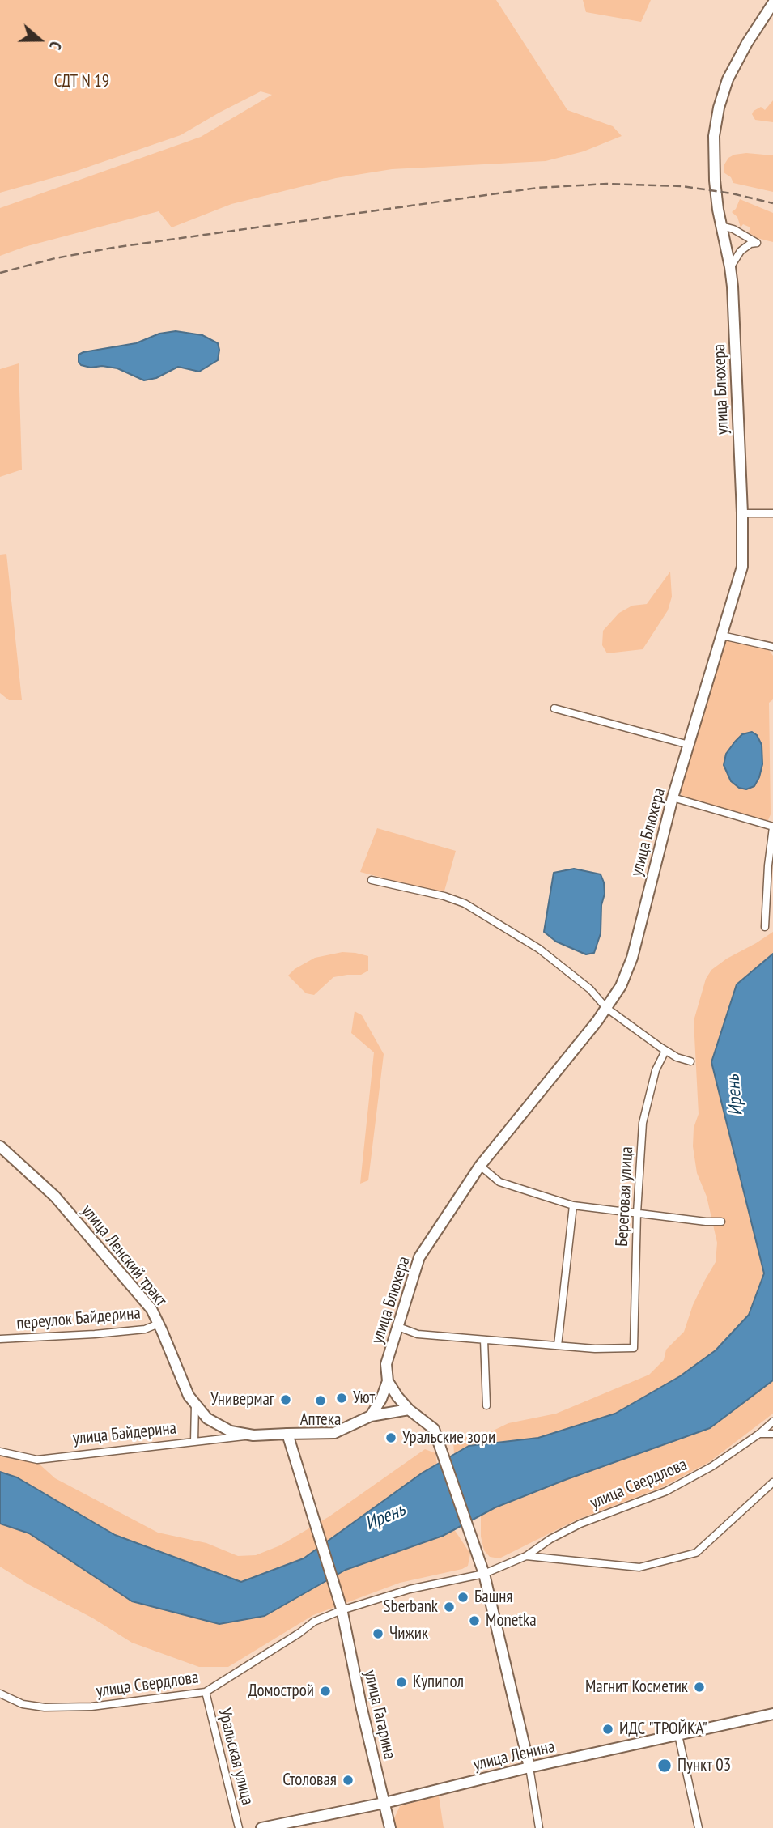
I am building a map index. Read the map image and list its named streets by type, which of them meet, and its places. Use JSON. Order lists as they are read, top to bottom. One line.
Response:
{"streets":{"street":["улица Блюхера","Береговая улица","улица Ленский тракт","переулок Байдерина","улица Байдерина","улица Свердлова","улица Гагарина","улица Ленина","Уральская улица"]},"crossings":[["улица Ленский тракт","переулок Байдерина"],["улица Ленский тракт","улица Байдерина"],["улица Ленский тракт","улица Гагарина"],["улица Свердлова","улица Гагарина"],["улица Свердлова","Уральская улица"],["улица Гагарина","улица Ленина"]],"water":["Ирень"],"parks":["СДТ N 19"],"places":["Уют","Универмаг","Аптека","Уральские зори","Башня","Sberbank","Monetka","Чижик","Купипол","Магнит Косметик","Домострой","ИДС \"ТРОЙКА\"","Пункт 03","Столовая"],"north":"right"}
